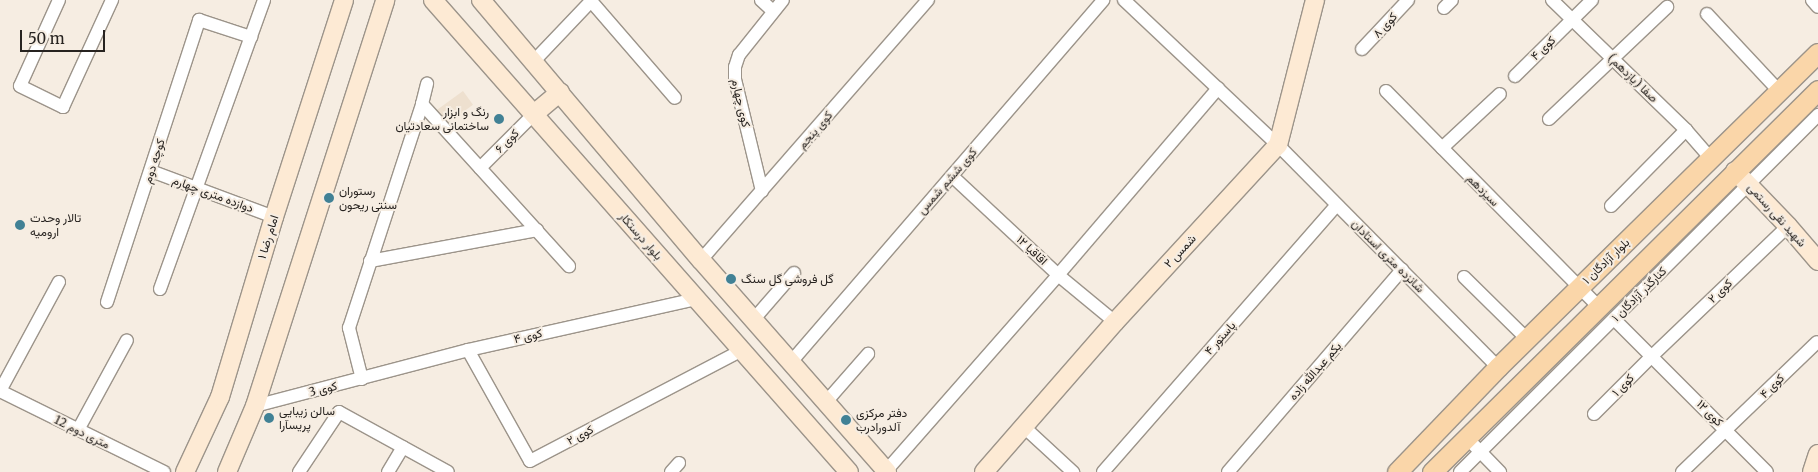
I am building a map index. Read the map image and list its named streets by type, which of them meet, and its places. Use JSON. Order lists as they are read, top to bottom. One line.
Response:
{"streets":{"main road":["شهید نقی رستمی","بلوار درستکار","امام رضا ۱","شمس ۲","بلوار آزادگان ۱"],"street":["کوی ۸","کوی ۴","صفا (یازدهم)","کوی چهارم","کوی پنجم","کوی ۶","کوچه دوم","کوی ششم شمس","سیزدهم","دوازده متری چهارم","اقاقیا ۱۲","شانزده متری استادان","کوی ۲","کنارگذر آزادگان ۱","پاستور ۴","یکم عبدالله زاده","کوی ۱","کوی 3","کوی ۱۲","12 متری دوم"]},"crossings":[["کوی ۴","صفا (یازدهم)"],["کوی ۴","بلوار درستکار"],["کوی ۴","کوی ۲"],["کوی ۴","کوی 3"],["کوی ۴","کوی ۱۲"],["صفا (یازدهم)","بلوار آزادگان ۱"],["کوی چهارم","کوی پنجم"],["کوی ۶","بلوار درستکار"],["کوچه دوم","دوازده متری چهارم"],["کوی ششم شمس","اقاقیا ۱۲"],["سیزدهم","بلوار آزادگان ۱"],["سیزدهم","کنارگذر آزادگان ۱"],["سیزدهم","کوی ۱۲"],["دوازده متری چهارم","امام رضا ۱"],["شهید نقی رستمی","کوی ۲"],["بلوار درستکار","کوی ۲"],["اقاقیا ۱۲","شمس ۲"],["شمس ۲","شانزده متری استادان"],["شانزده متری استادان","بلوار آزادگان ۱"],["شانزده متری استادان","پاستور ۴"],["شانزده متری استادان","یکم عبدالله زاده"],["کوی ۲","کوی ۱"],["کوی ۲","کوی ۱۲"],["کنارگذر آزادگان ۱","کوی ۱۲"],["کوی ۱","کوی ۱۲"]],"places":["رنگ و ابزار ساختمانی سعادتیان","رستوران سنتی ریحون","تالار وحدت ارومیه","گل فروشی گل سنگ","سالن زیبایی پریسآرا","دفتر مرکزی آلدورادرب"],"scale_bar":"50 m"}
